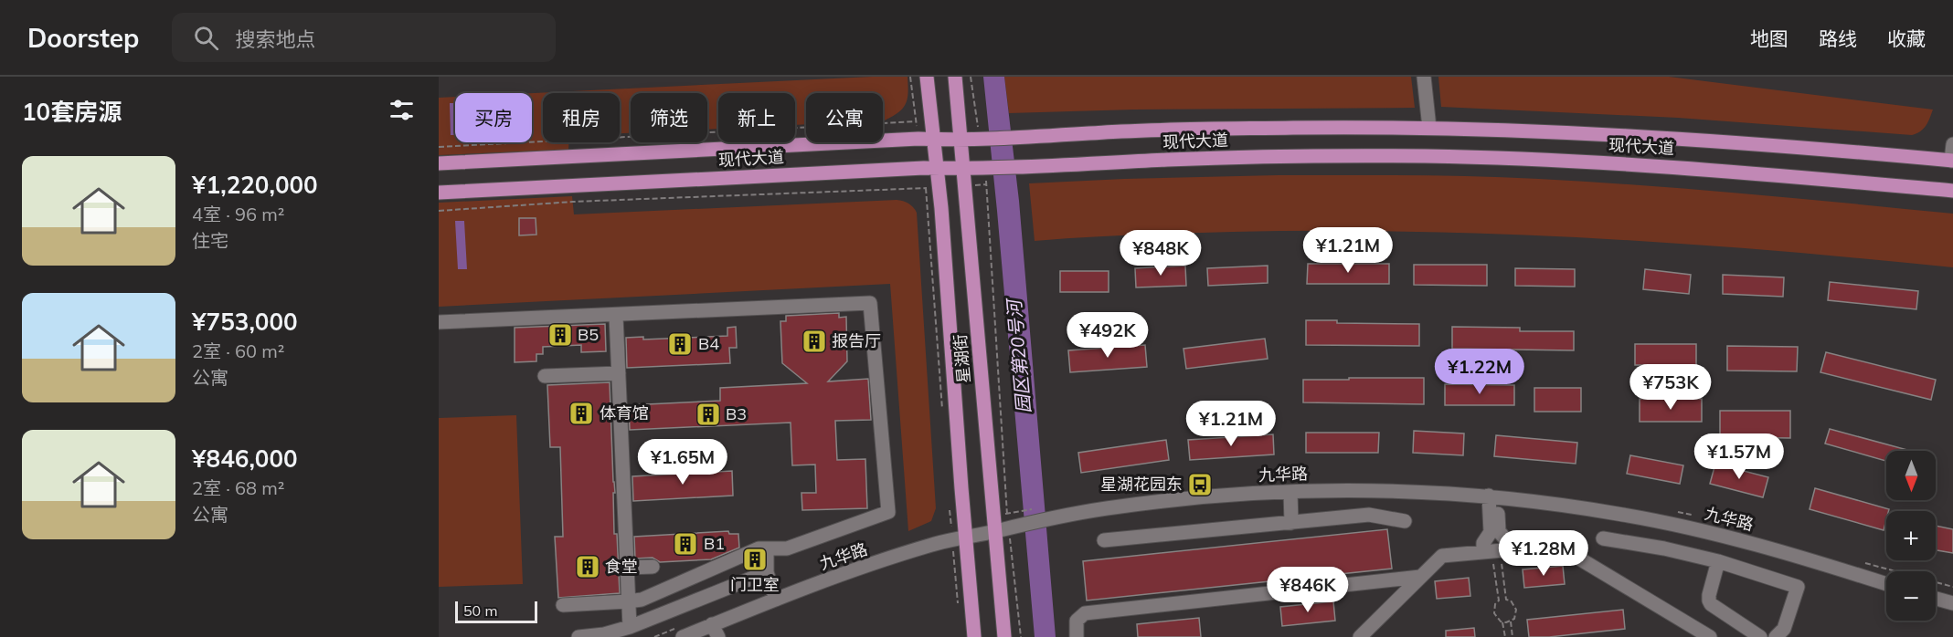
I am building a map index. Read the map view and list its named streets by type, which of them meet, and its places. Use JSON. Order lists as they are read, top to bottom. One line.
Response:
{"streets":{"main road":["现代大道","星湖街"],"street":["九华路"]},"crossings":[["现代大道","星湖街"],["星湖街","九华路"]],"water":["园区第20号河"],"places":{"building":["B5","报告厅","B4","体育馆","B3","B1","门卫室","食堂"],"bus stop":["星湖花园东"]},"scale_bar":"50 m","north":"bottom","page":{"header":"Doorstep","search":"搜索地点","nav":["地图","路线","收藏"],"heading":"10套房源","chip":["买房","租房","筛选","新上","公寓"],"list":[{"name":"¥1,220,000","note":"4室 · 96 m² · 住宅"},{"name":"¥753,000","note":"2室 · 60 m² · 公寓"},{"name":"¥846,000","note":"2室 · 68 m² · 公寓"}],"price":["¥1.21M","¥848K","¥492K","¥1.22M","¥753K","¥1.21M","¥1.57M","¥1.65M","¥1.28M","¥846K"],"map_buttons":["+","−"],"scale":"50 m"}}
